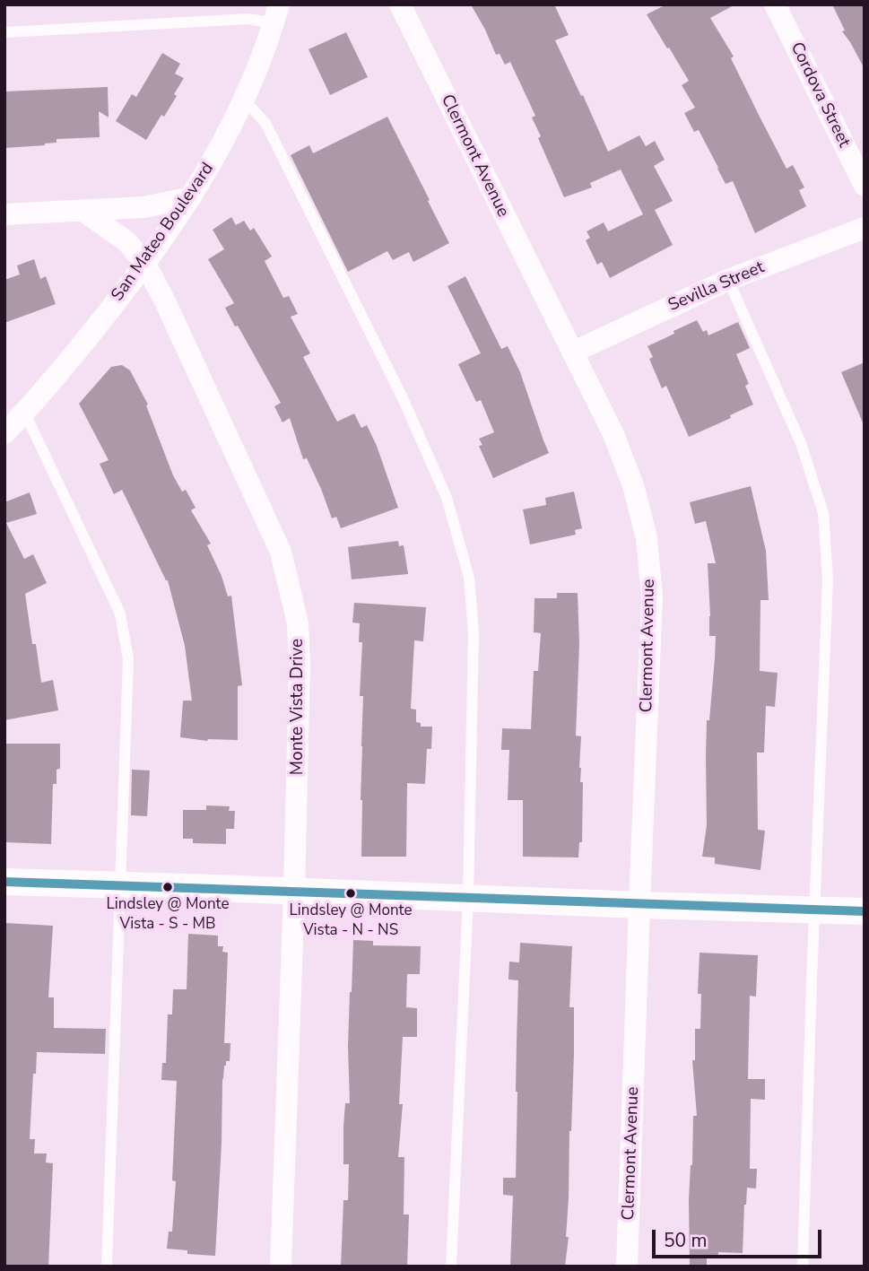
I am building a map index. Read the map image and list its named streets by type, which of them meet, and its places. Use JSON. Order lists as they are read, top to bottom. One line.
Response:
{"streets":{"street":["Cordova Street","Clermont Avenue","San Mateo Boulevard","Sevilla Street","Monte Vista Drive"]},"crossings":[["Clermont Avenue","Sevilla Street"],["San Mateo Boulevard","Monte Vista Drive"]],"places":["Lindsley @ Monte Vista - S - MB","Lindsley @ Monte Vista - N - NS"],"scale_bar":"50 m"}
